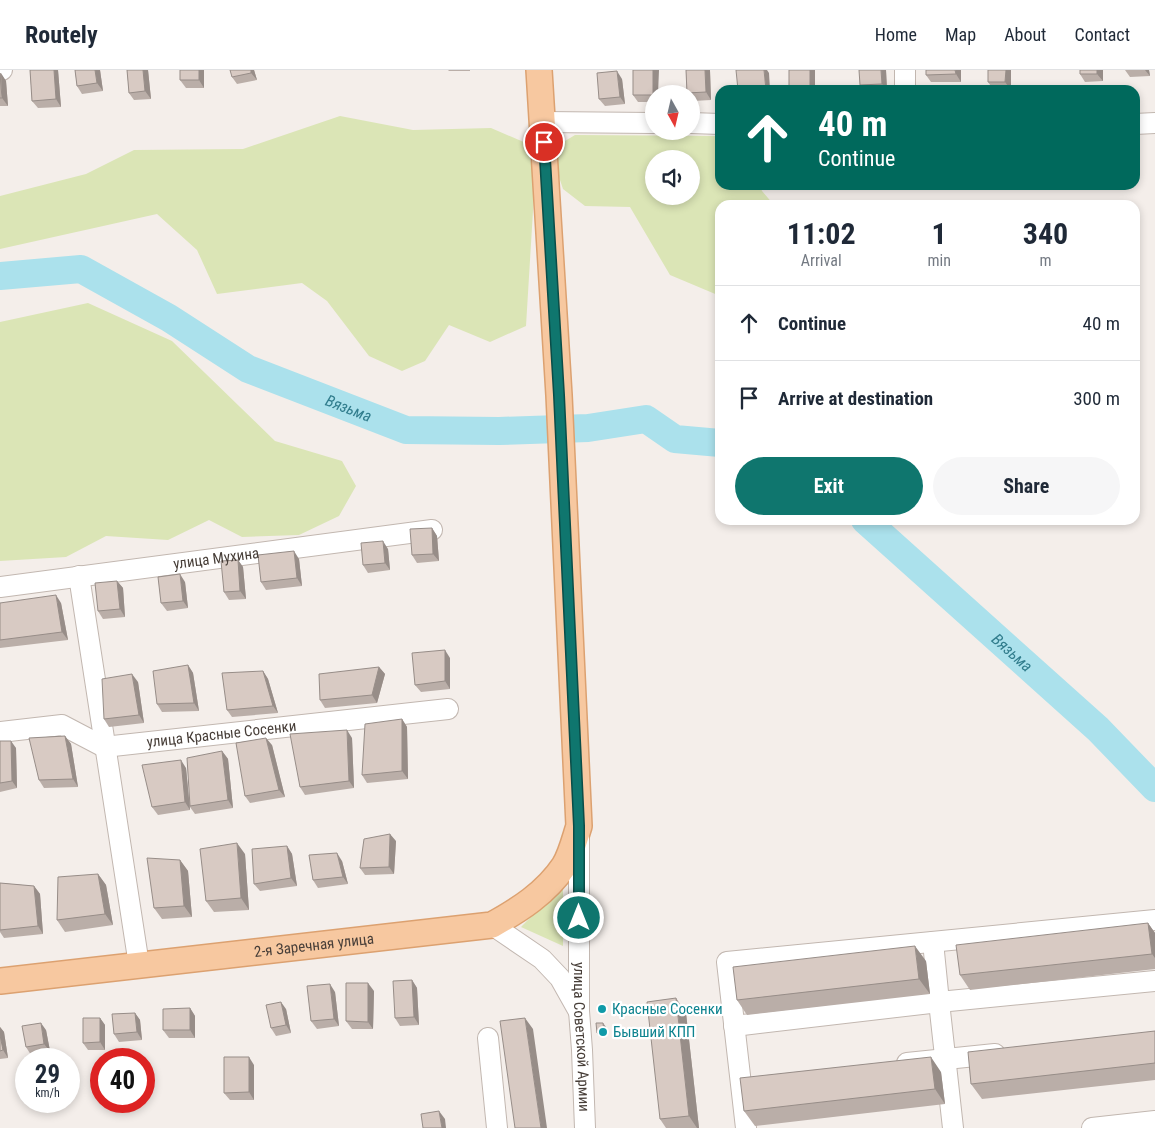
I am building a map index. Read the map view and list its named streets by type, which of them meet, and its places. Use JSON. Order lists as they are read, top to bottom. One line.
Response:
{"streets":{"main road":["2-я Заречная улица"],"street":["улица Мухина","улица Красные Сосенки","улица Советской Армии"]},"crossings":[["2-я Заречная улица","улица Советской Армии"]],"water":["Вязьма"],"places":["Красные Сосенки","Бывший КПП"],"north":"bottom","page":{"header":"Routely","nav":["Home","Map","About","Contact"],"turn":["40 m","Continue"],"eta":["11:02","Arrival","1","min","340","m"],"list":[{"name":"Continue","value":"40 m"},{"name":"Arrive at destination","value":"300 m"}],"buttons":["Exit","Share"],"speed":"29 km/h","limit":"40"}}
